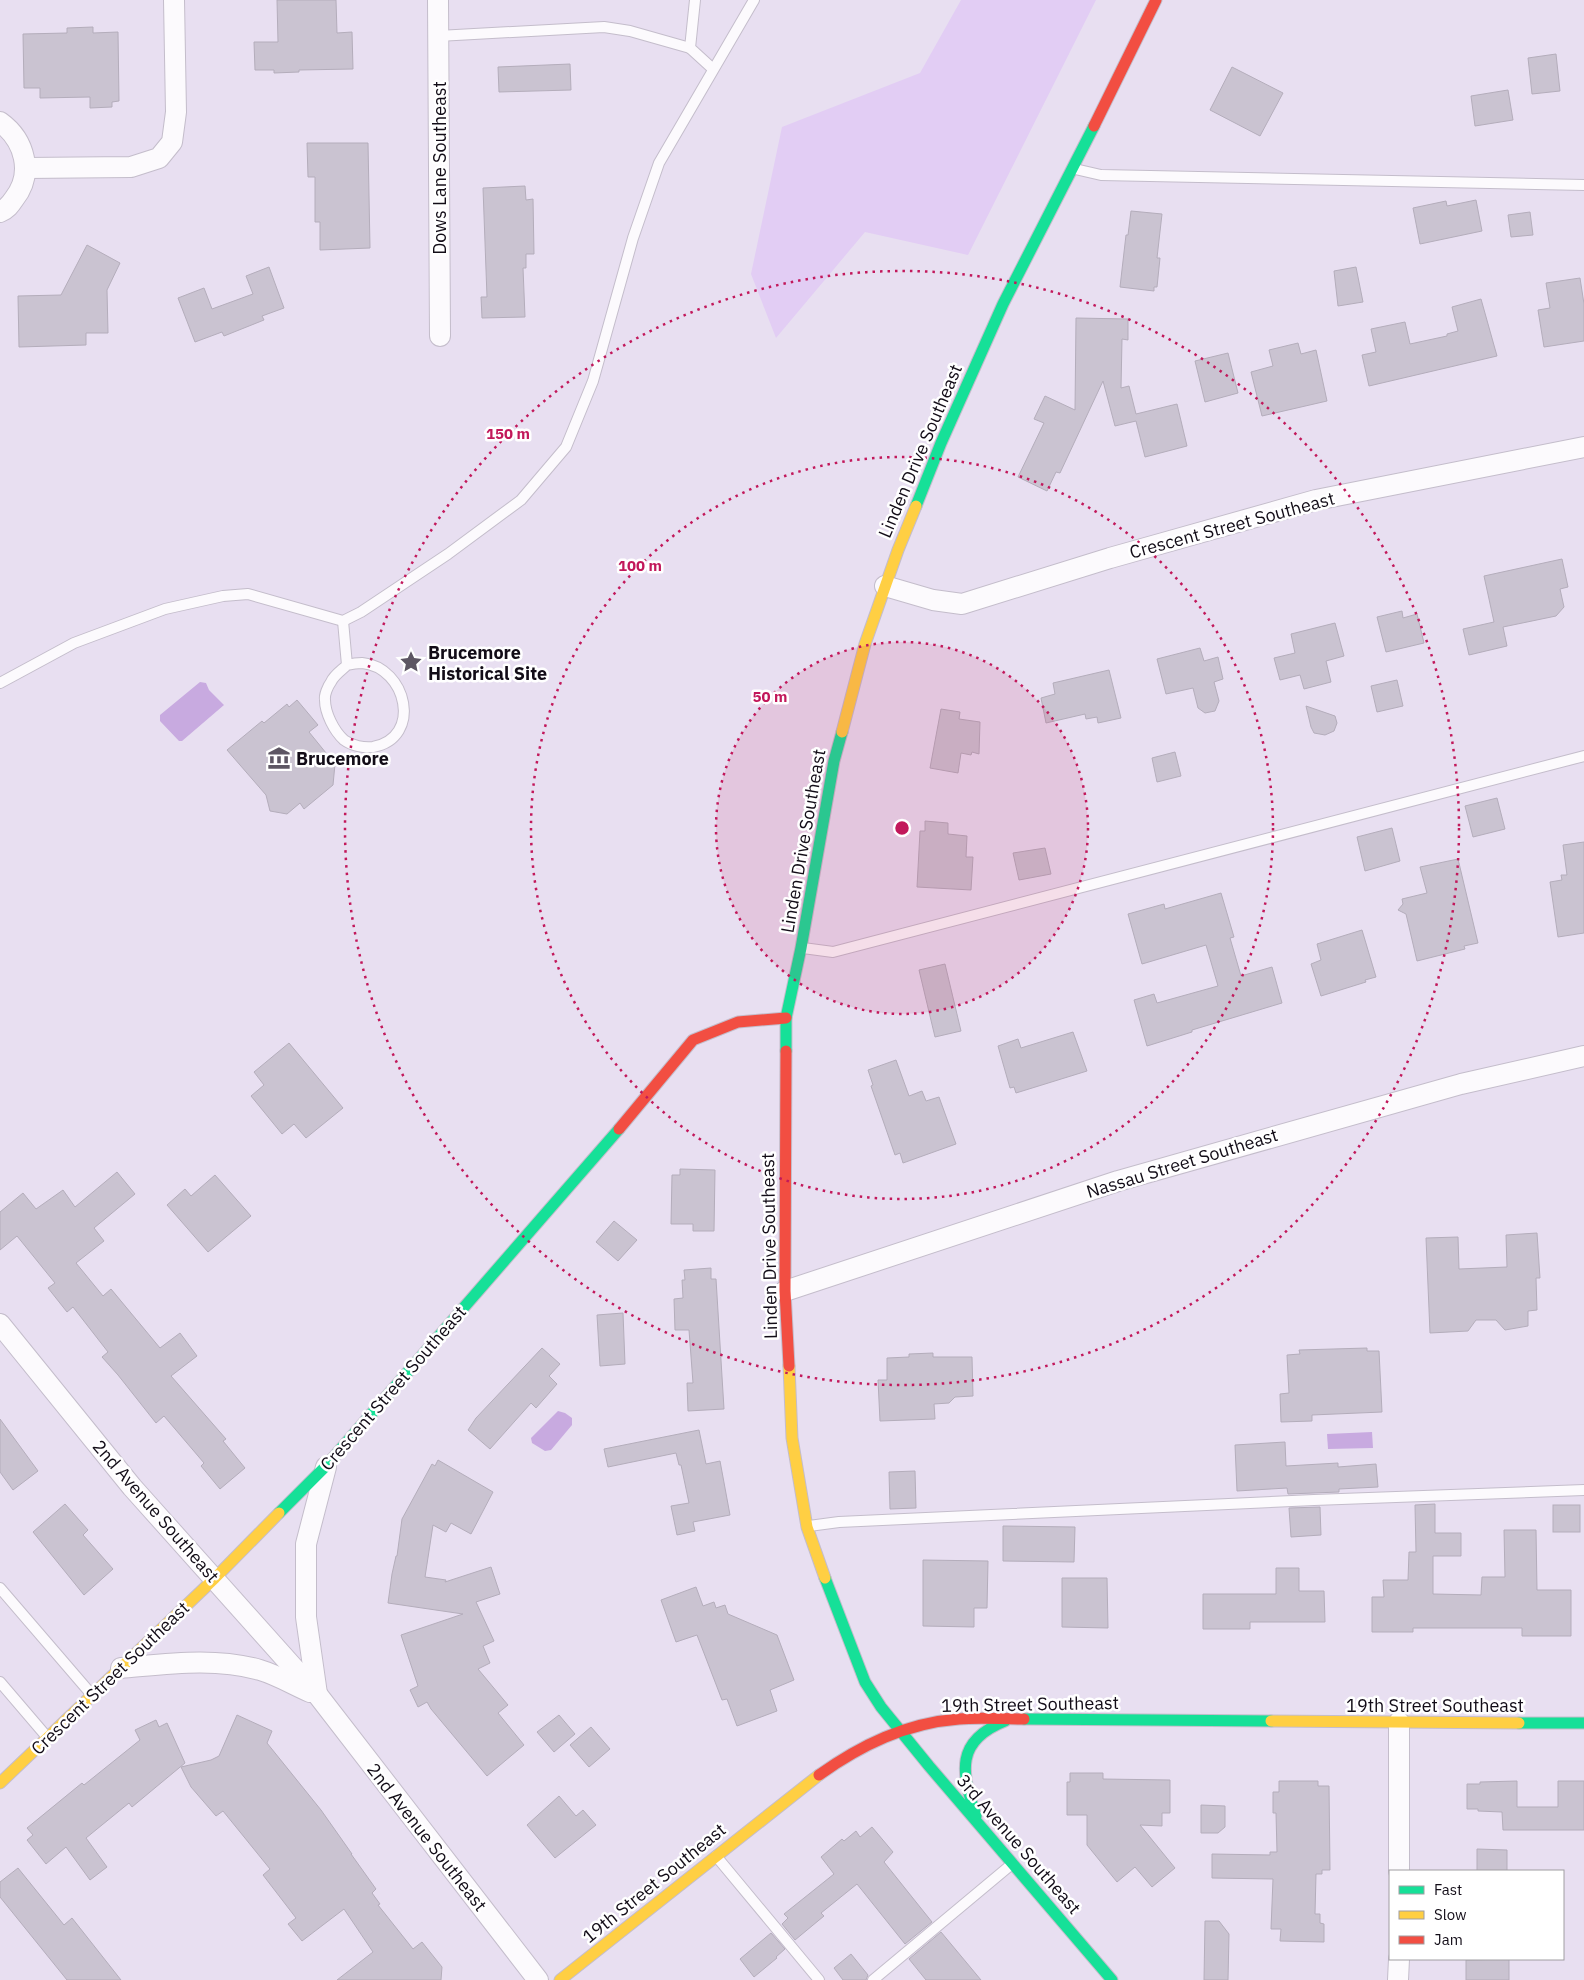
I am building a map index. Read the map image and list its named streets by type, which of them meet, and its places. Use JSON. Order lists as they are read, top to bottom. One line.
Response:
{"streets":{"street":["Dows Lane Southeast","Linden Drive Southeast","Crescent Street Southeast","Nassau Street Southeast","2nd Avenue Southeast","19th Street Southeast","3rd Avenue Southeast"]},"crossings":[["Linden Drive Southeast","Crescent Street Southeast"],["Linden Drive Southeast","Nassau Street Southeast"],["Linden Drive Southeast","19th Street Southeast"],["Linden Drive Southeast","3rd Avenue Southeast"],["Crescent Street Southeast","2nd Avenue Southeast"],["19th Street Southeast","3rd Avenue Southeast"]],"places":{"place":["Brucemore Historical Site"],"museum":["Brucemore"]},"legend":["Fast","Slow","Jam"],"rings":["150 m","100 m","50 m"]}
